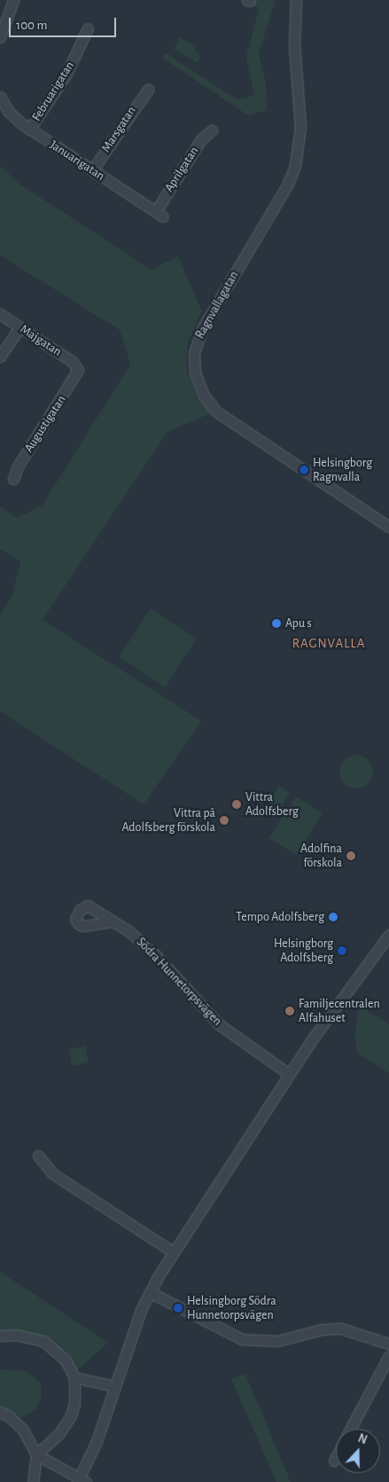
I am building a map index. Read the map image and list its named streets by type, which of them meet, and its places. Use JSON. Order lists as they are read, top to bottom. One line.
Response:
{"streets":{"street":["Februarigatan","Marsgatan","Januarigatan","Aprilgatan","Ragnvallagatan","Majgatan","Augustigatan","Södra Hunnetorpsvägen"]},"crossings":[["Februarigatan","Januarigatan"],["Marsgatan","Januarigatan"],["Januarigatan","Aprilgatan"],["Majgatan","Augustigatan"]],"districts":["RAGNVALLA"],"places":["Helsingborg Ragnvalla","Apu s","Vittra Adolfsberg","Vittra på Adolfsberg förskola","Adolfina förskola","Tempo Adolfsberg","Helsingborg Adolfsberg","Familjecentralen Alfahuset","Helsingborg Södra Hunnetorpsvägen"],"scale_bar":"100 m","north":"top"}
